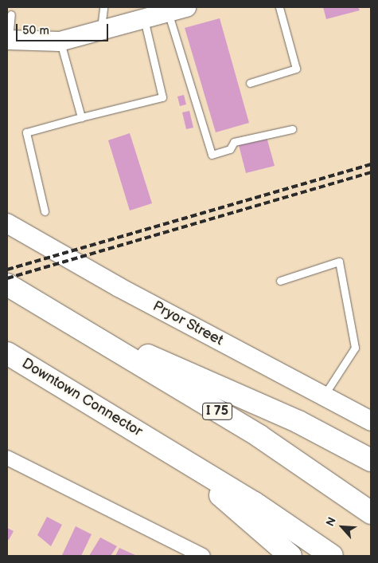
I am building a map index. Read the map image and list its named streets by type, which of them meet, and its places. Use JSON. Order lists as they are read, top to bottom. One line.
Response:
{"streets":{"highway":["Downtown Connector","I 75"],"main road":["Pryor Street"]},"scale_bar":"50 m","north":"top left"}
